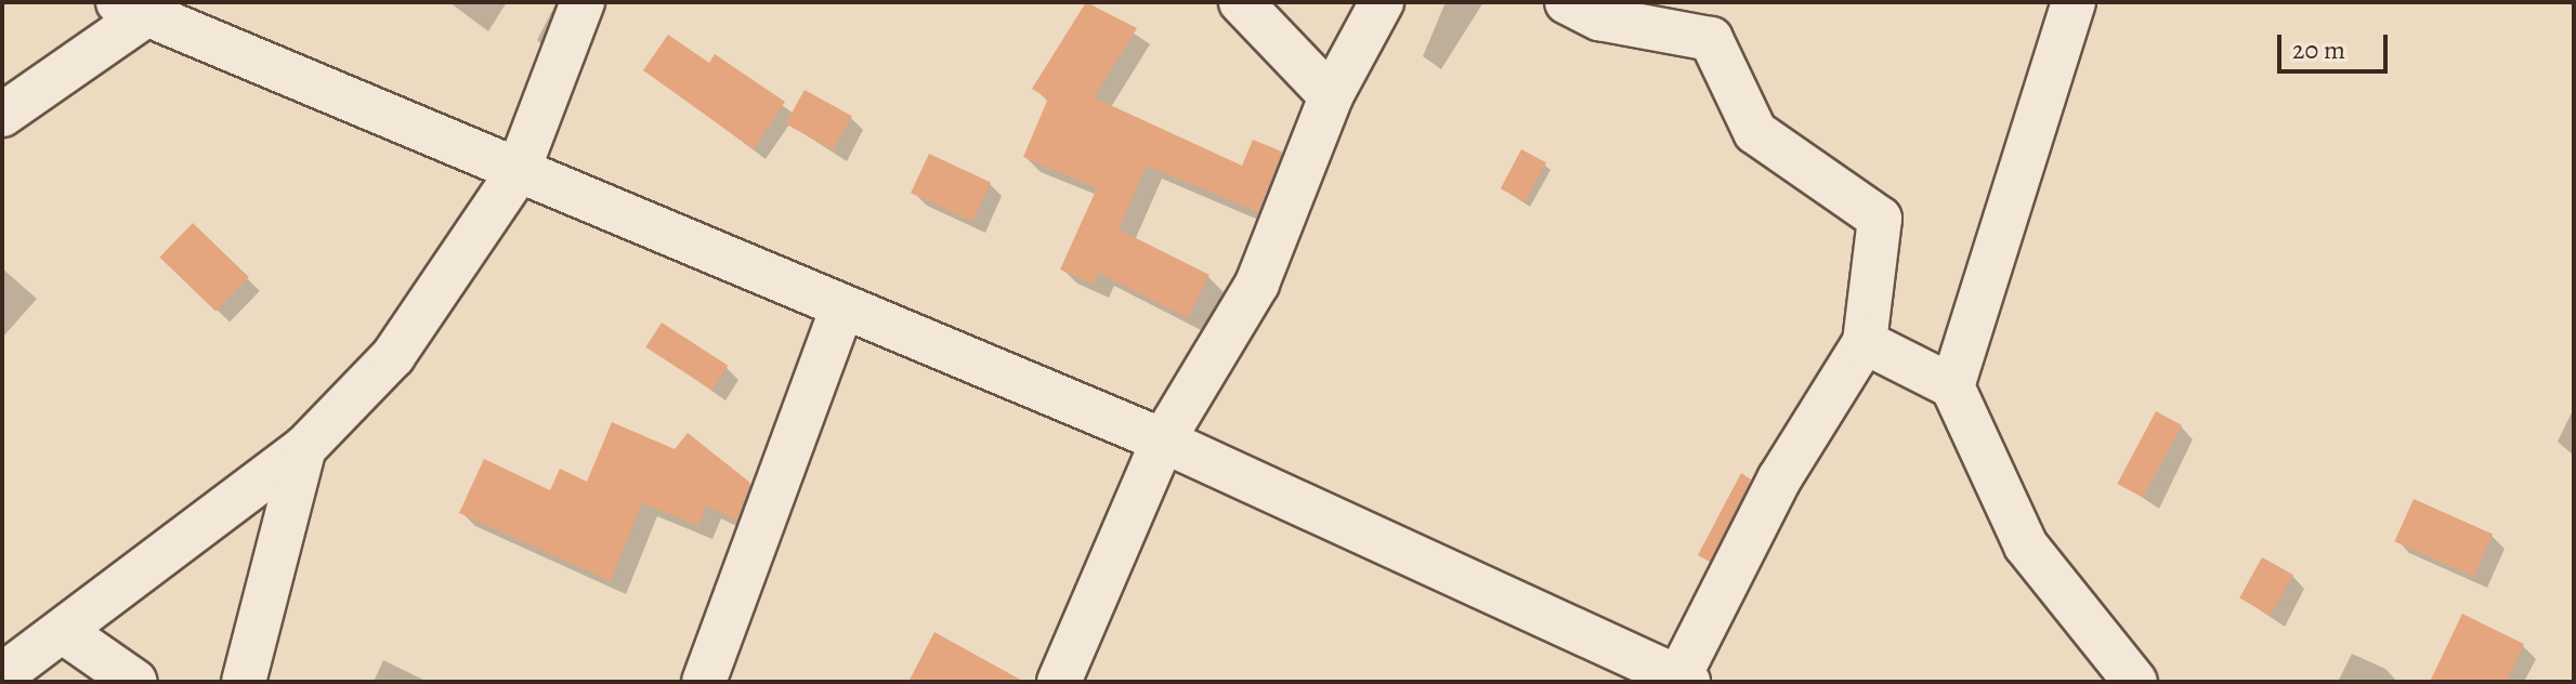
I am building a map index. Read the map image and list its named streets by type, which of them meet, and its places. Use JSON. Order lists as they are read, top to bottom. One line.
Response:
{"scale_bar":"20 m"}
